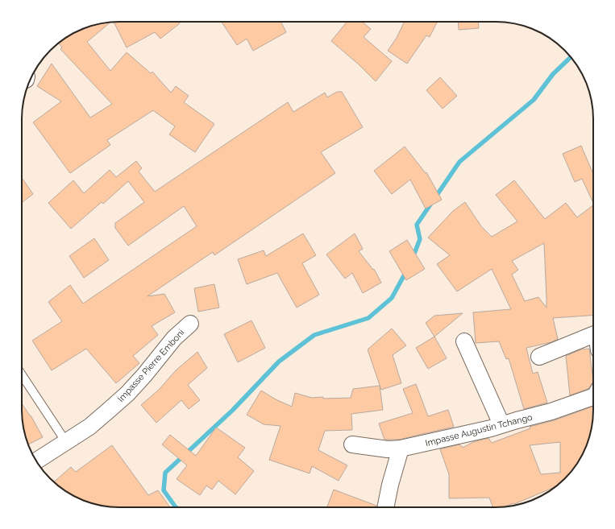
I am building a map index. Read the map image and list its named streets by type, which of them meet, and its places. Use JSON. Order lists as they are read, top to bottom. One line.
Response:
{"streets":{"street":["Impasse Pierre Emboni","Impasse Augustin Tchango"]}}
